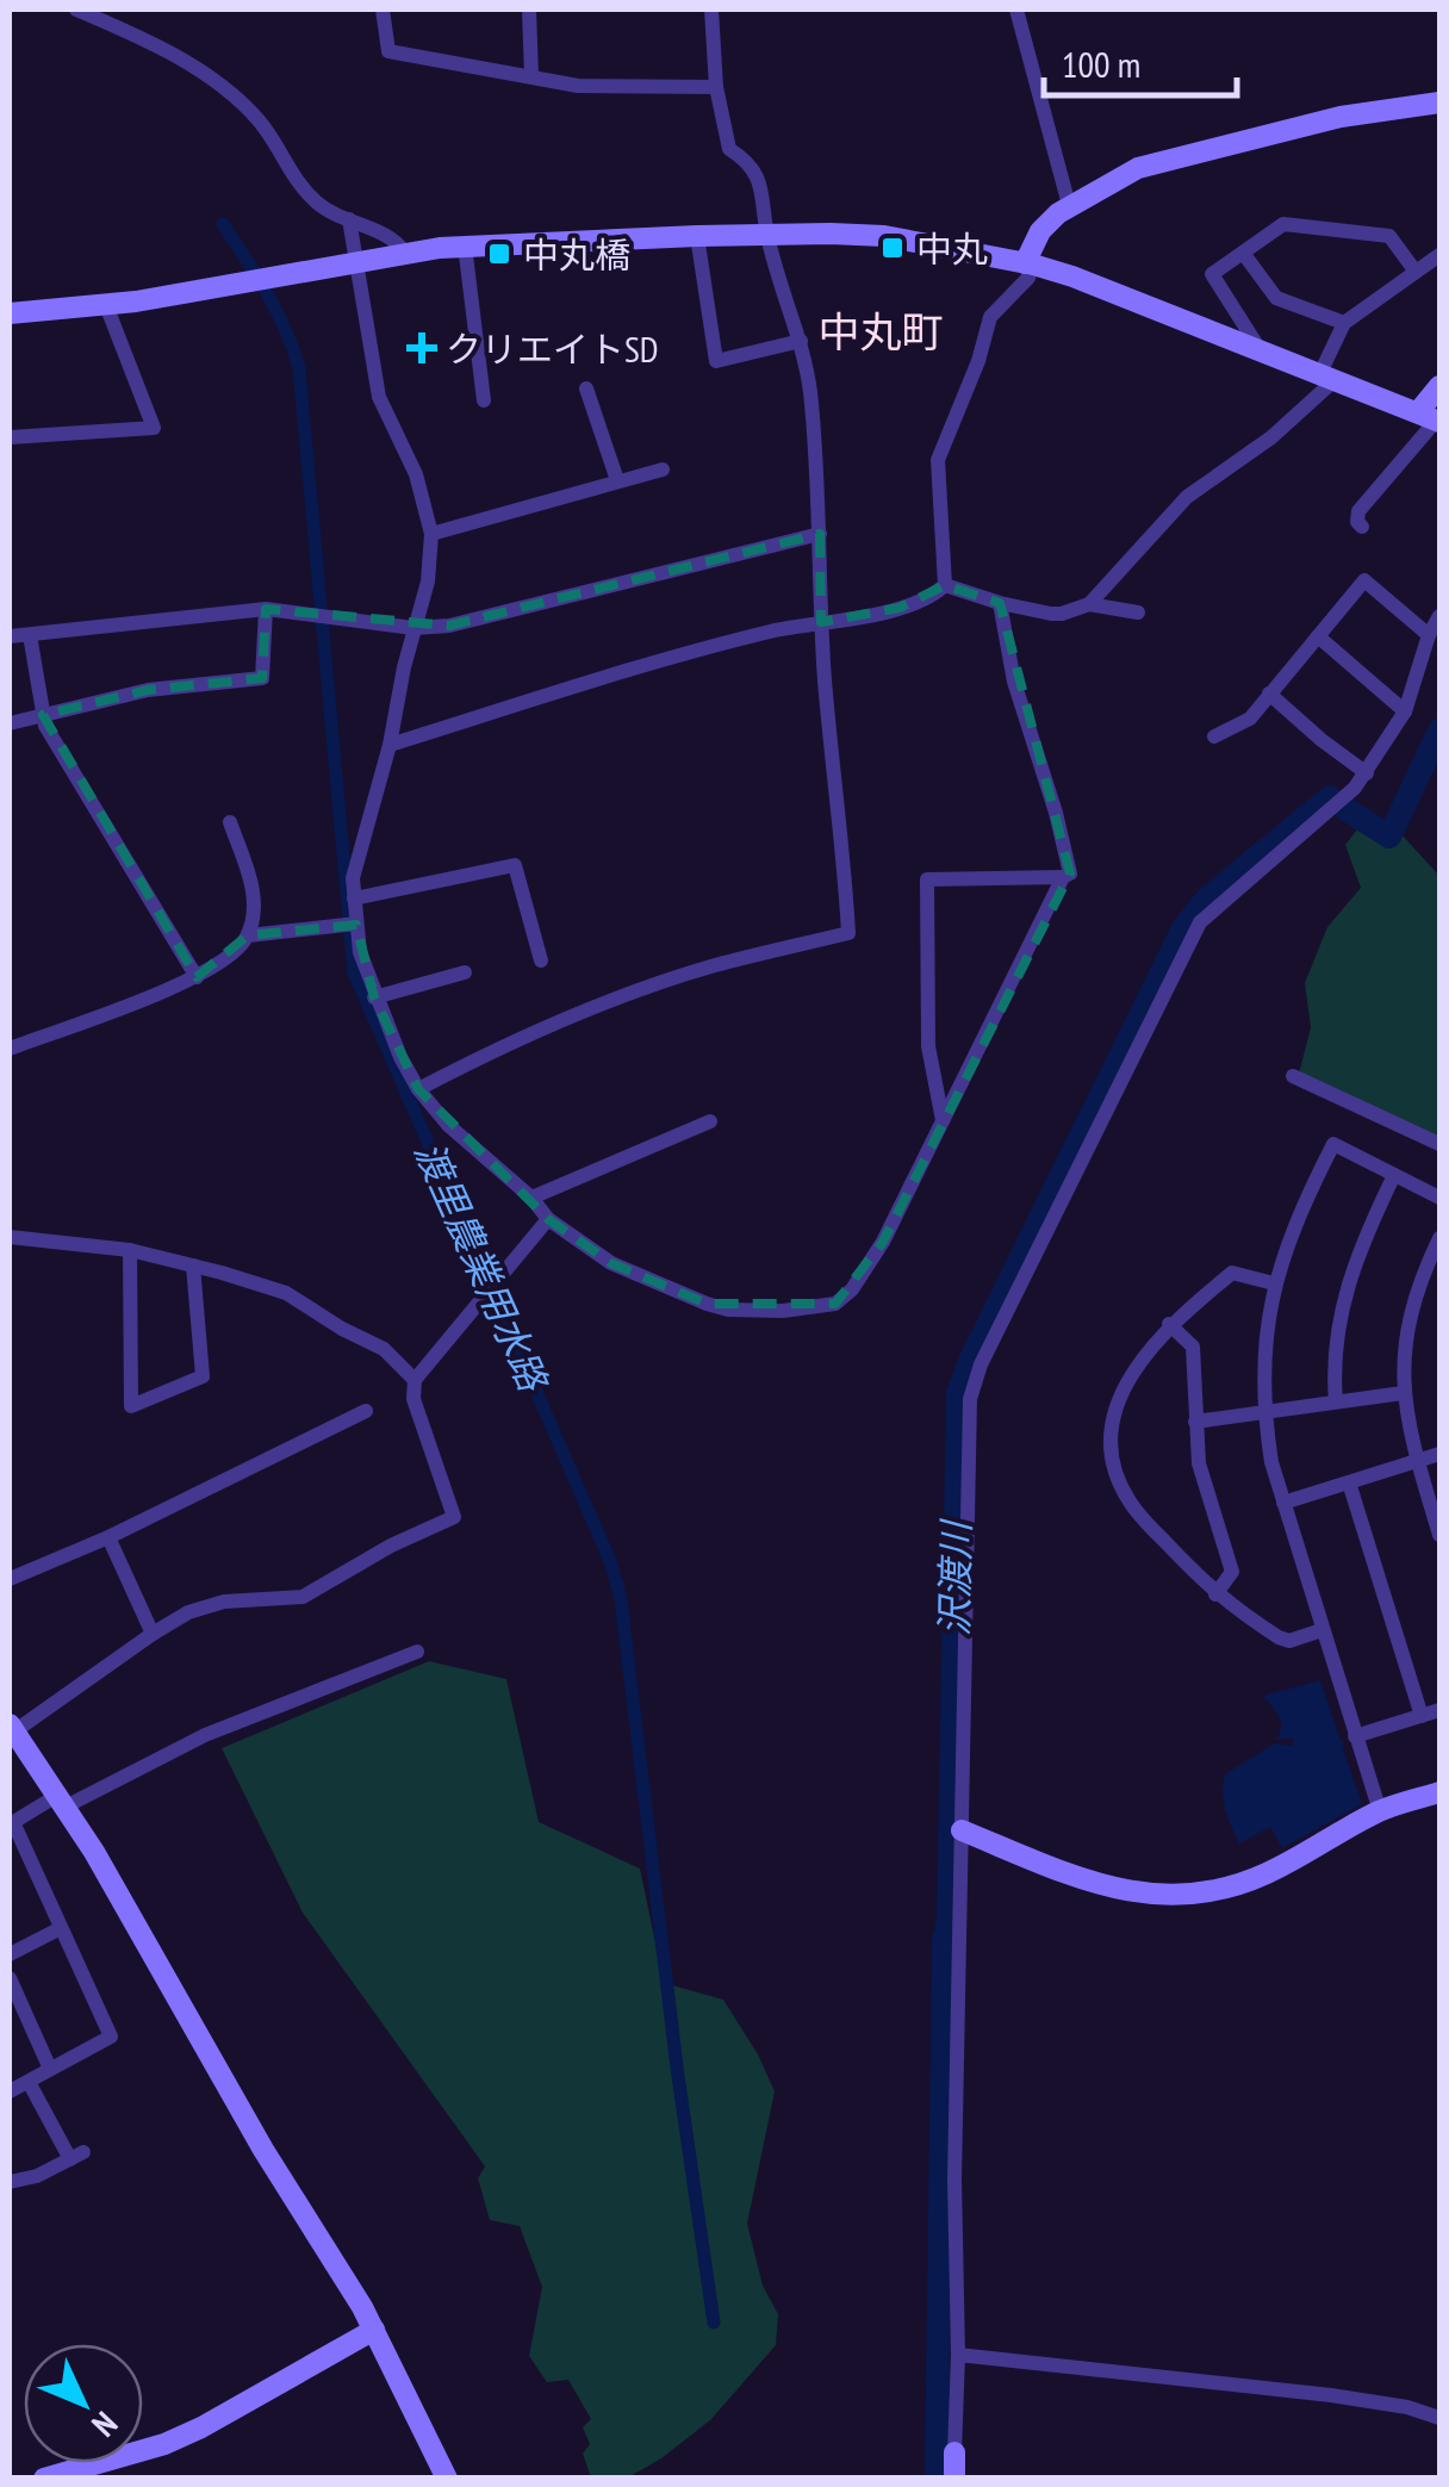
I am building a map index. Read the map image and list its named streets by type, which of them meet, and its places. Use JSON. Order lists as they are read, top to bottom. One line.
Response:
{"districts":["中丸町"],"water":["渡里農業用水路","沢渡川"],"places":{"transit":["中丸","中丸橋"],"health":["クリエイトSD"]},"scale_bar":"100 m","north":"bottom right"}
